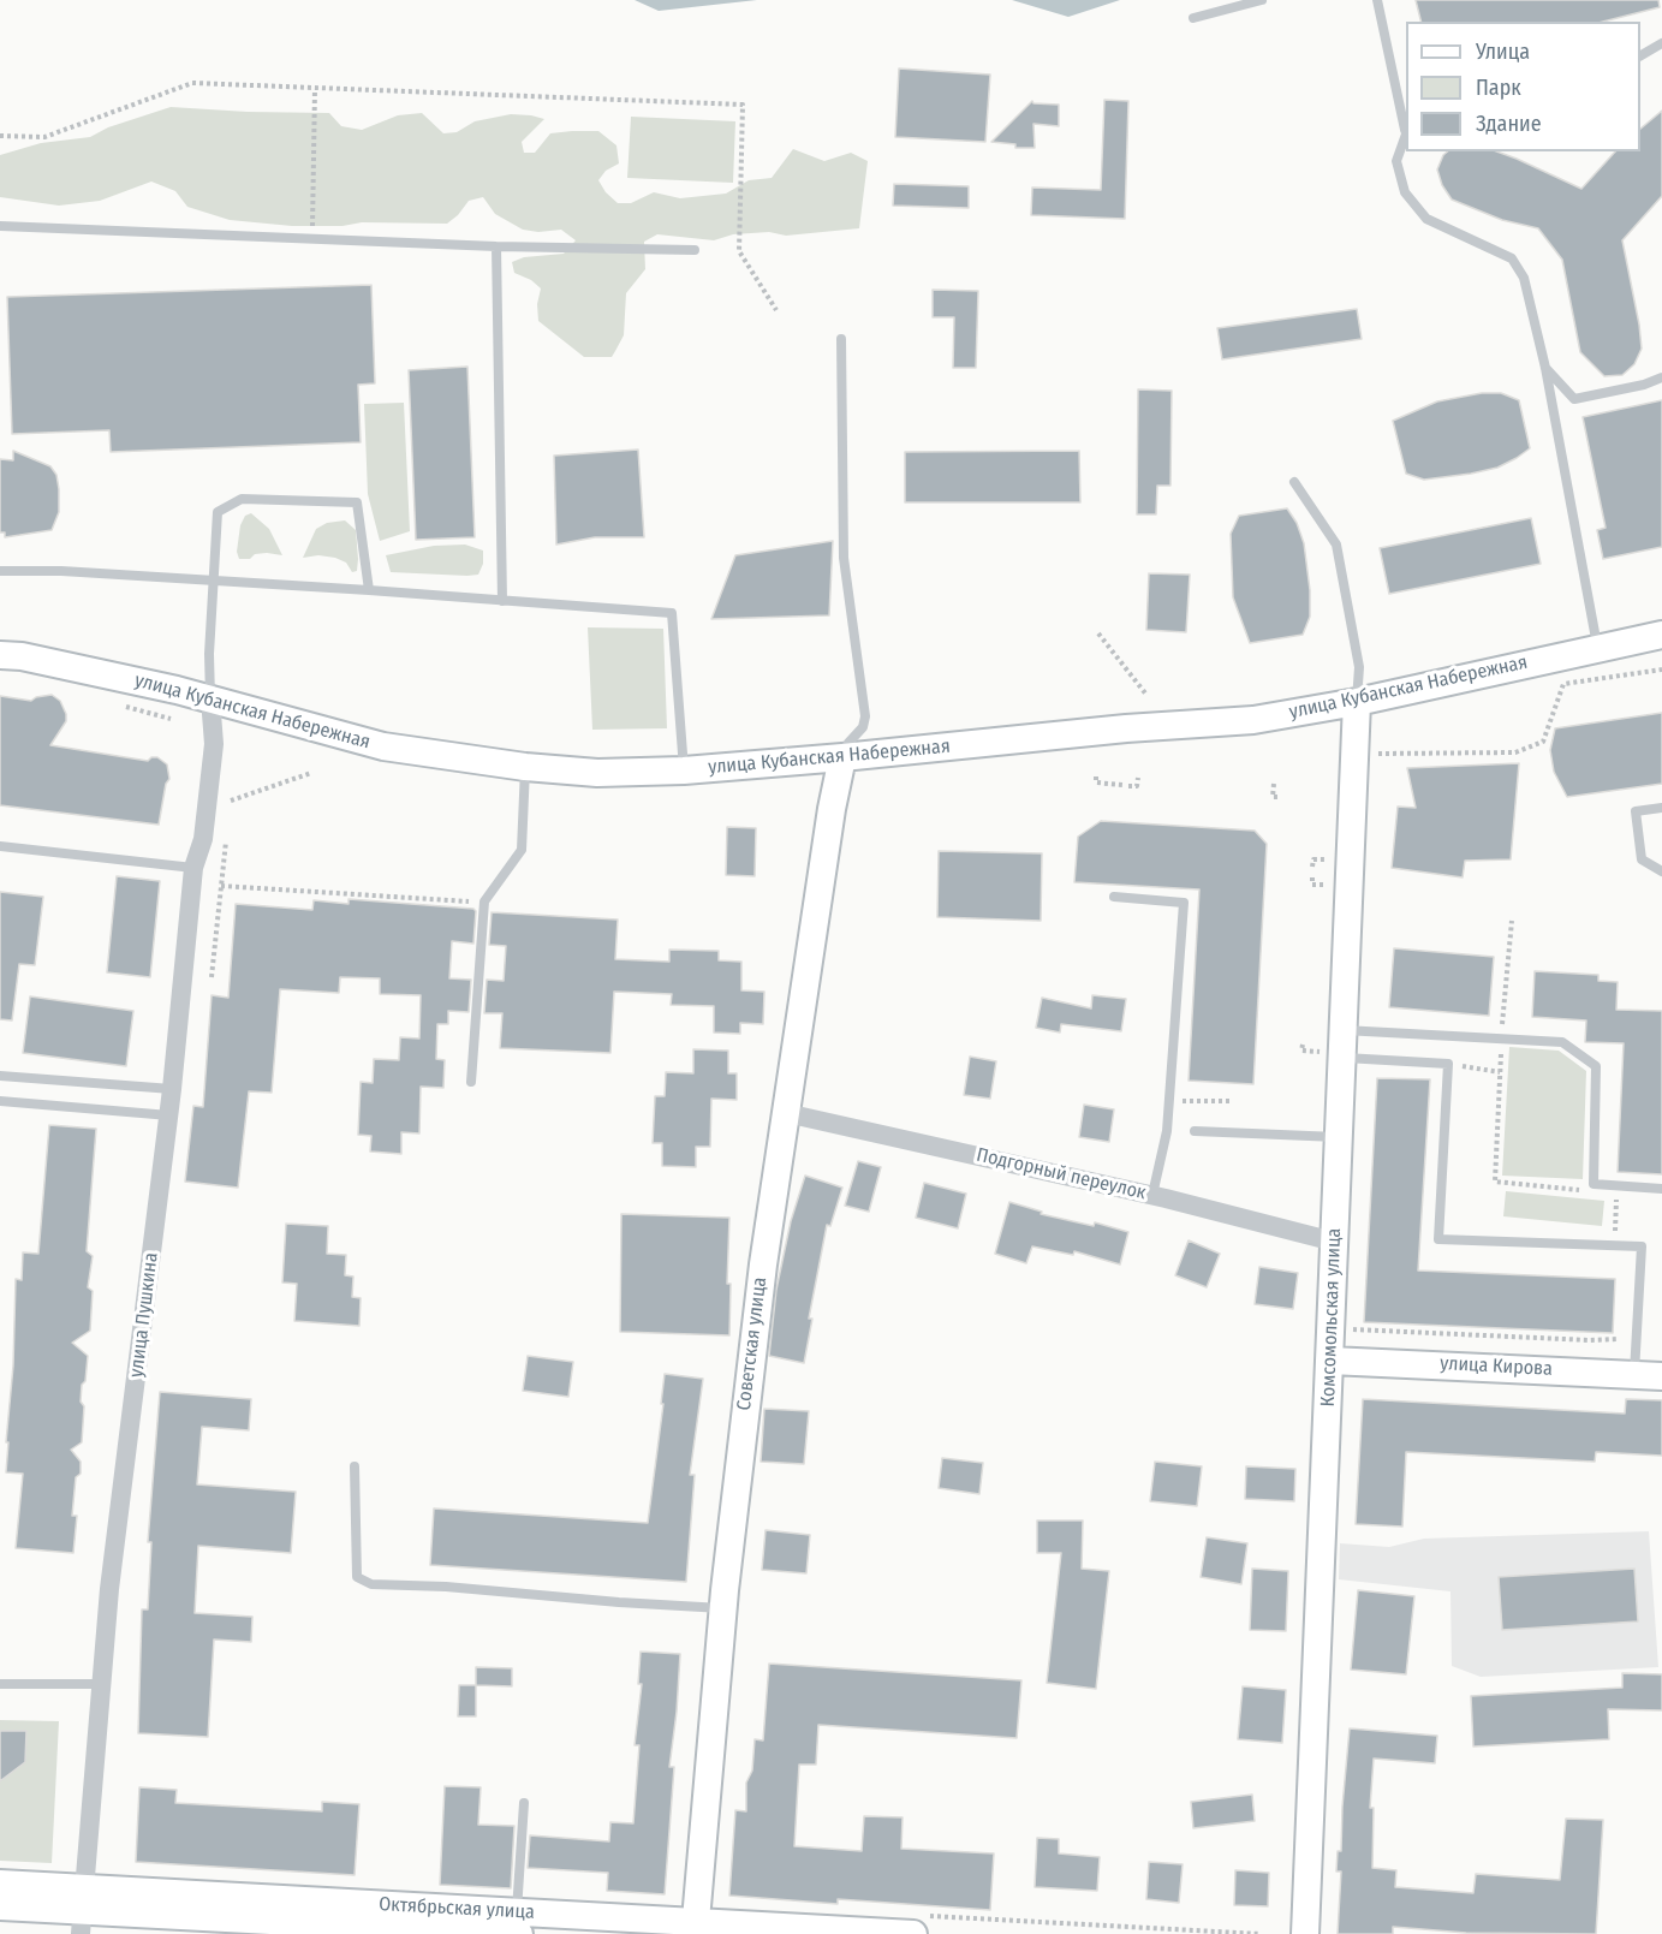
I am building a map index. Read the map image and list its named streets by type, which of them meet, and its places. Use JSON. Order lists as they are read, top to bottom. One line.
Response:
{"streets":{"street":["улица Кубанская Набережная","Подгорный переулок","улица Пушкина","Комсомольская улица","Советская улица","улица Кирова","Октябрьская улица"]},"crossings":[["улица Кубанская Набережная","улица Пушкина"],["улица Кубанская Набережная","Комсомольская улица"],["улица Кубанская Набережная","Советская улица"],["Подгорный переулок","Комсомольская улица"],["Подгорный переулок","Советская улица"],["улица Пушкина","Октябрьская улица"],["Комсомольская улица","улица Кирова"],["Советская улица","Октябрьская улица"]],"legend":["Улица","Парк","Здание"]}
